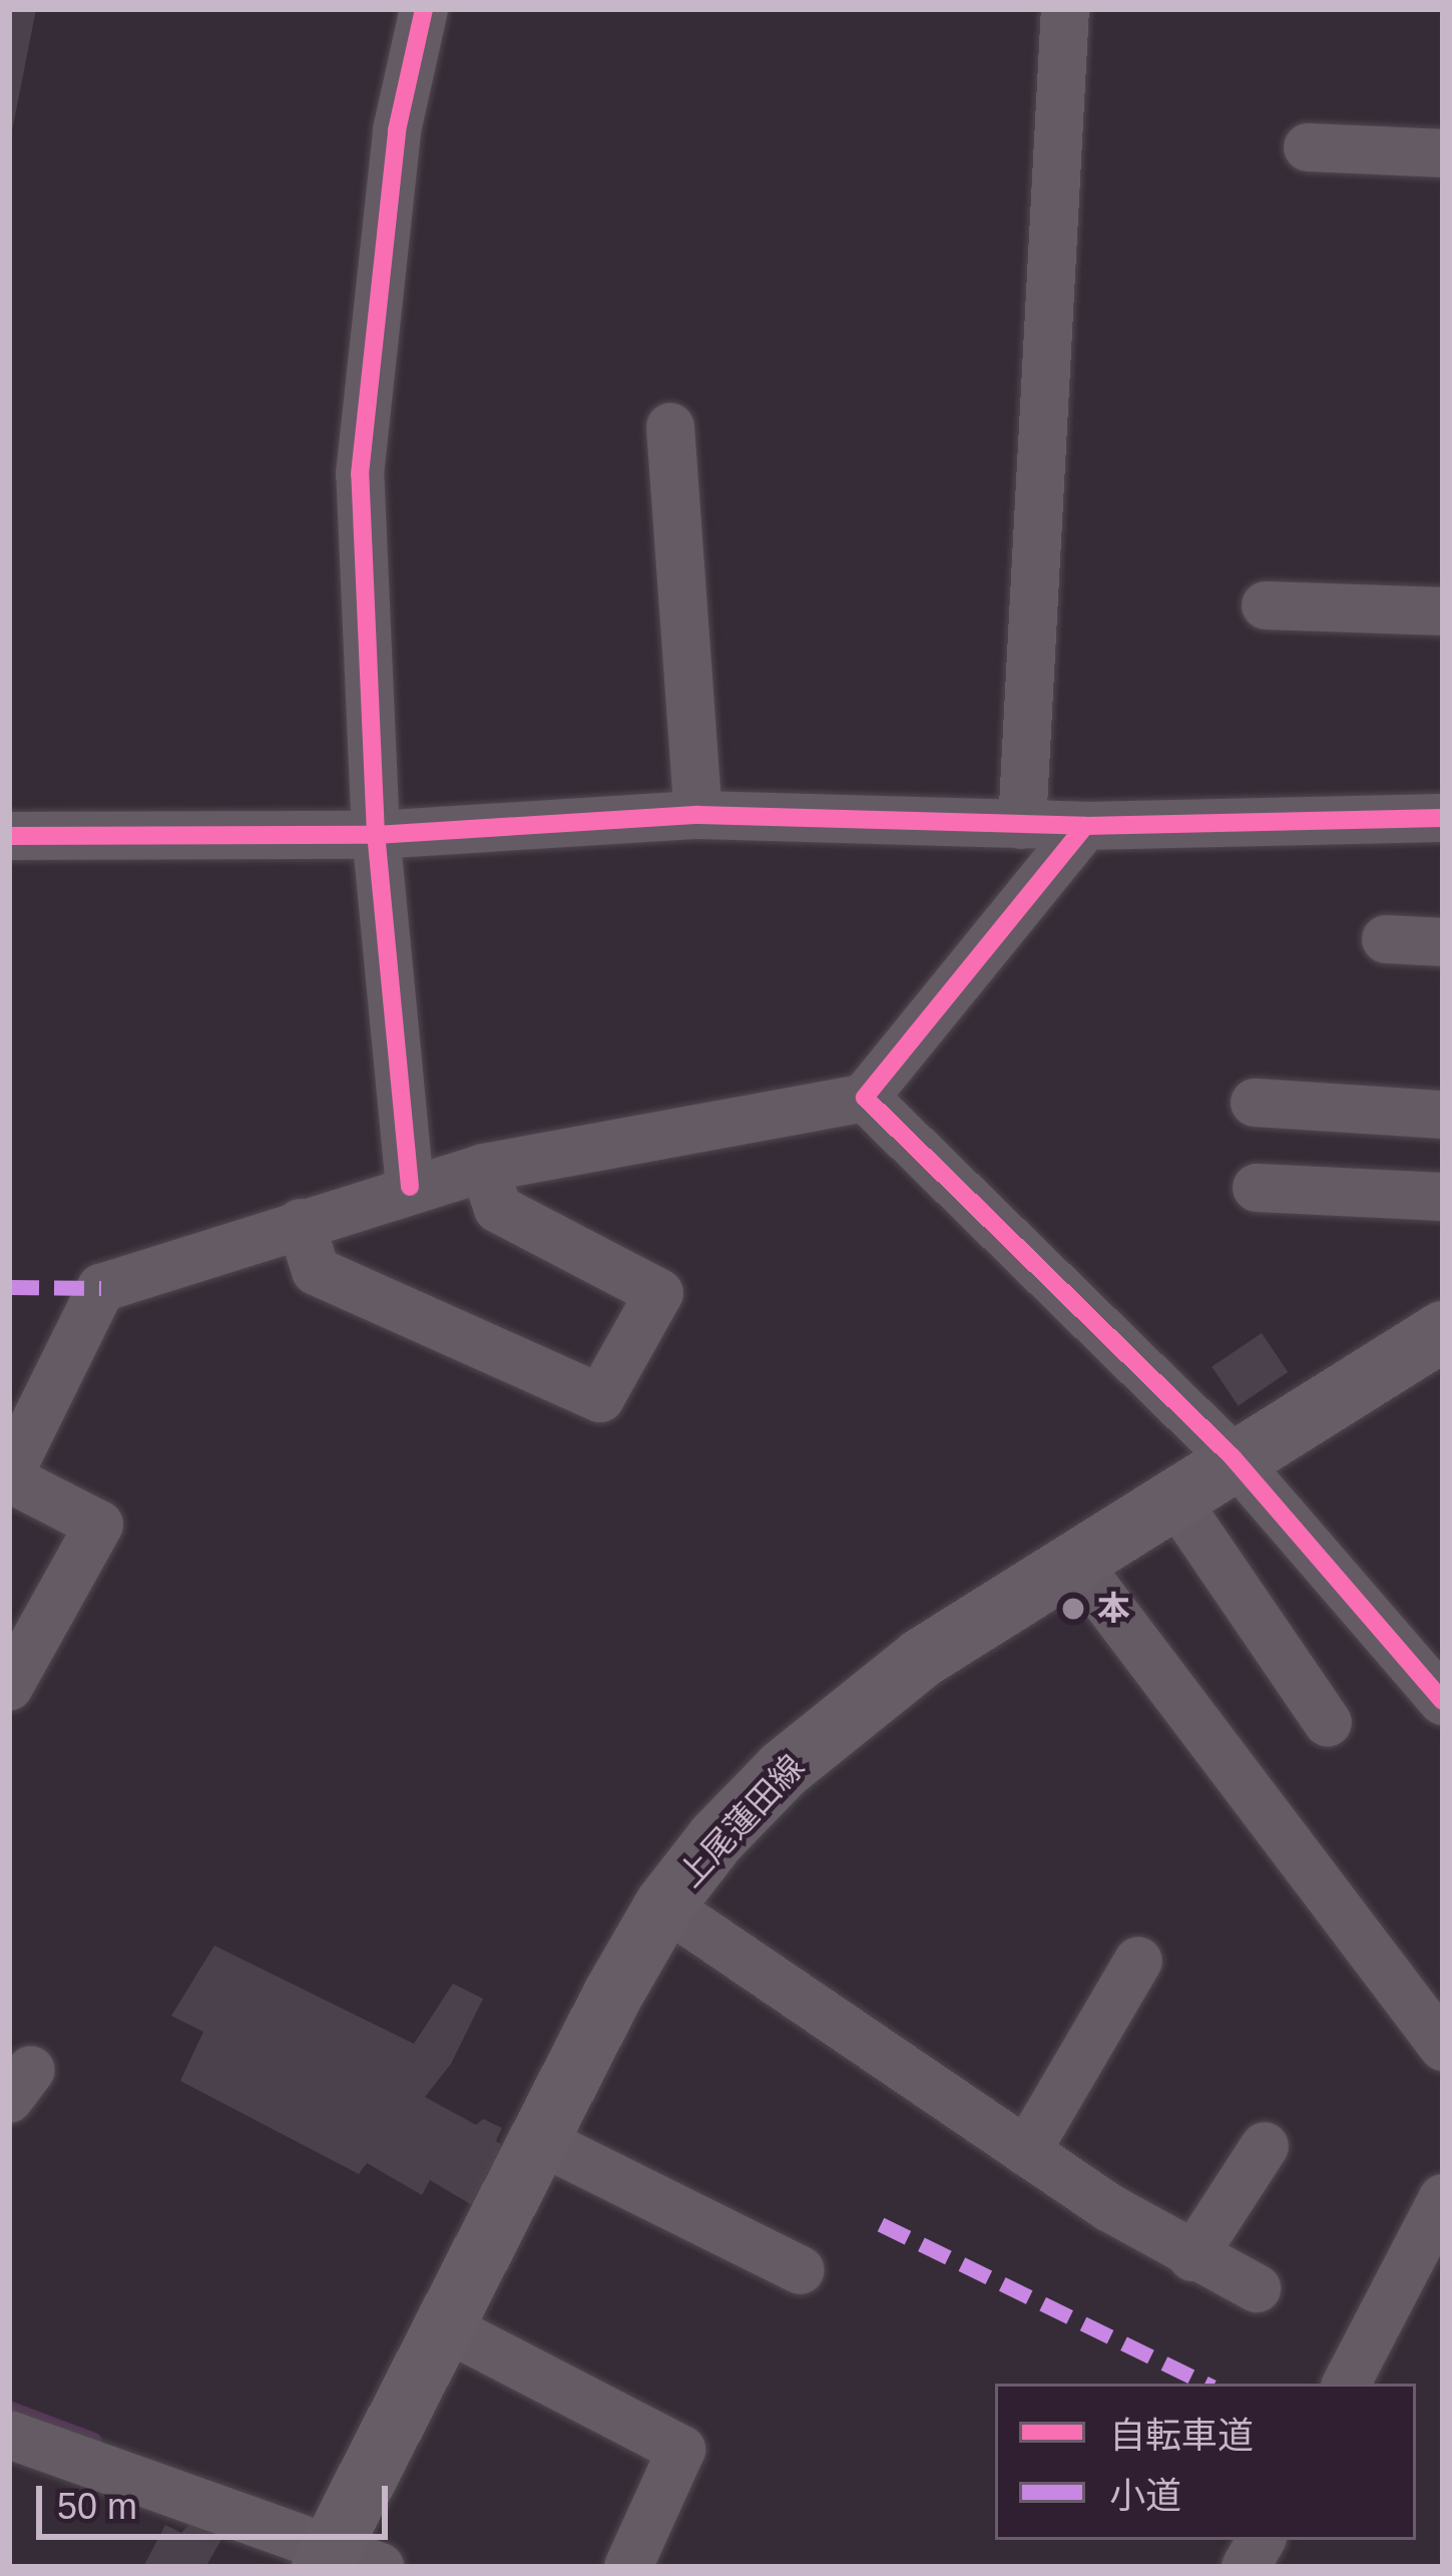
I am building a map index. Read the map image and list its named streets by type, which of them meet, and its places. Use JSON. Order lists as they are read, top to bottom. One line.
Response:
{"streets":{"main road":["上尾蓮田線"]},"places":["本"],"legend":["自転車道","小道"],"scale_bar":"50 m"}
